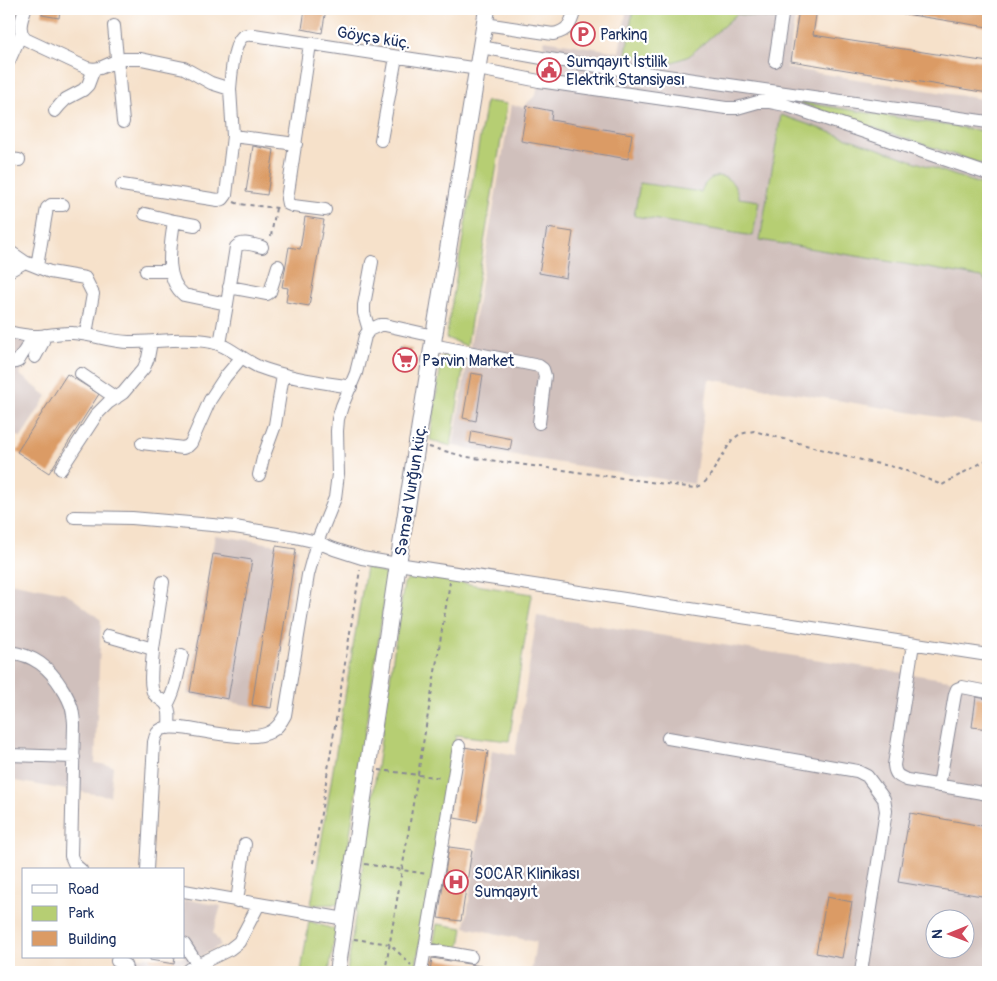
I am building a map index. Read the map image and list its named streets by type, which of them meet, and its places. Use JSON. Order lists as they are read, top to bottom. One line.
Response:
{"streets":{"main road":["Səməd Vurğun küç."],"street":["Göyçə küç."]},"crossings":[["Göyçə küç.","Səməd Vurğun küç."]],"places":{"parking":["Parkinq"],"public building":["Sumqayıt İstilik Elektrik Stansiyası"],"supermarket":["Pərvin Market"],"hospital":["SOCAR Klinikası Sumqayıt"]},"legend":["Road","Park","Building"],"north":"left"}
